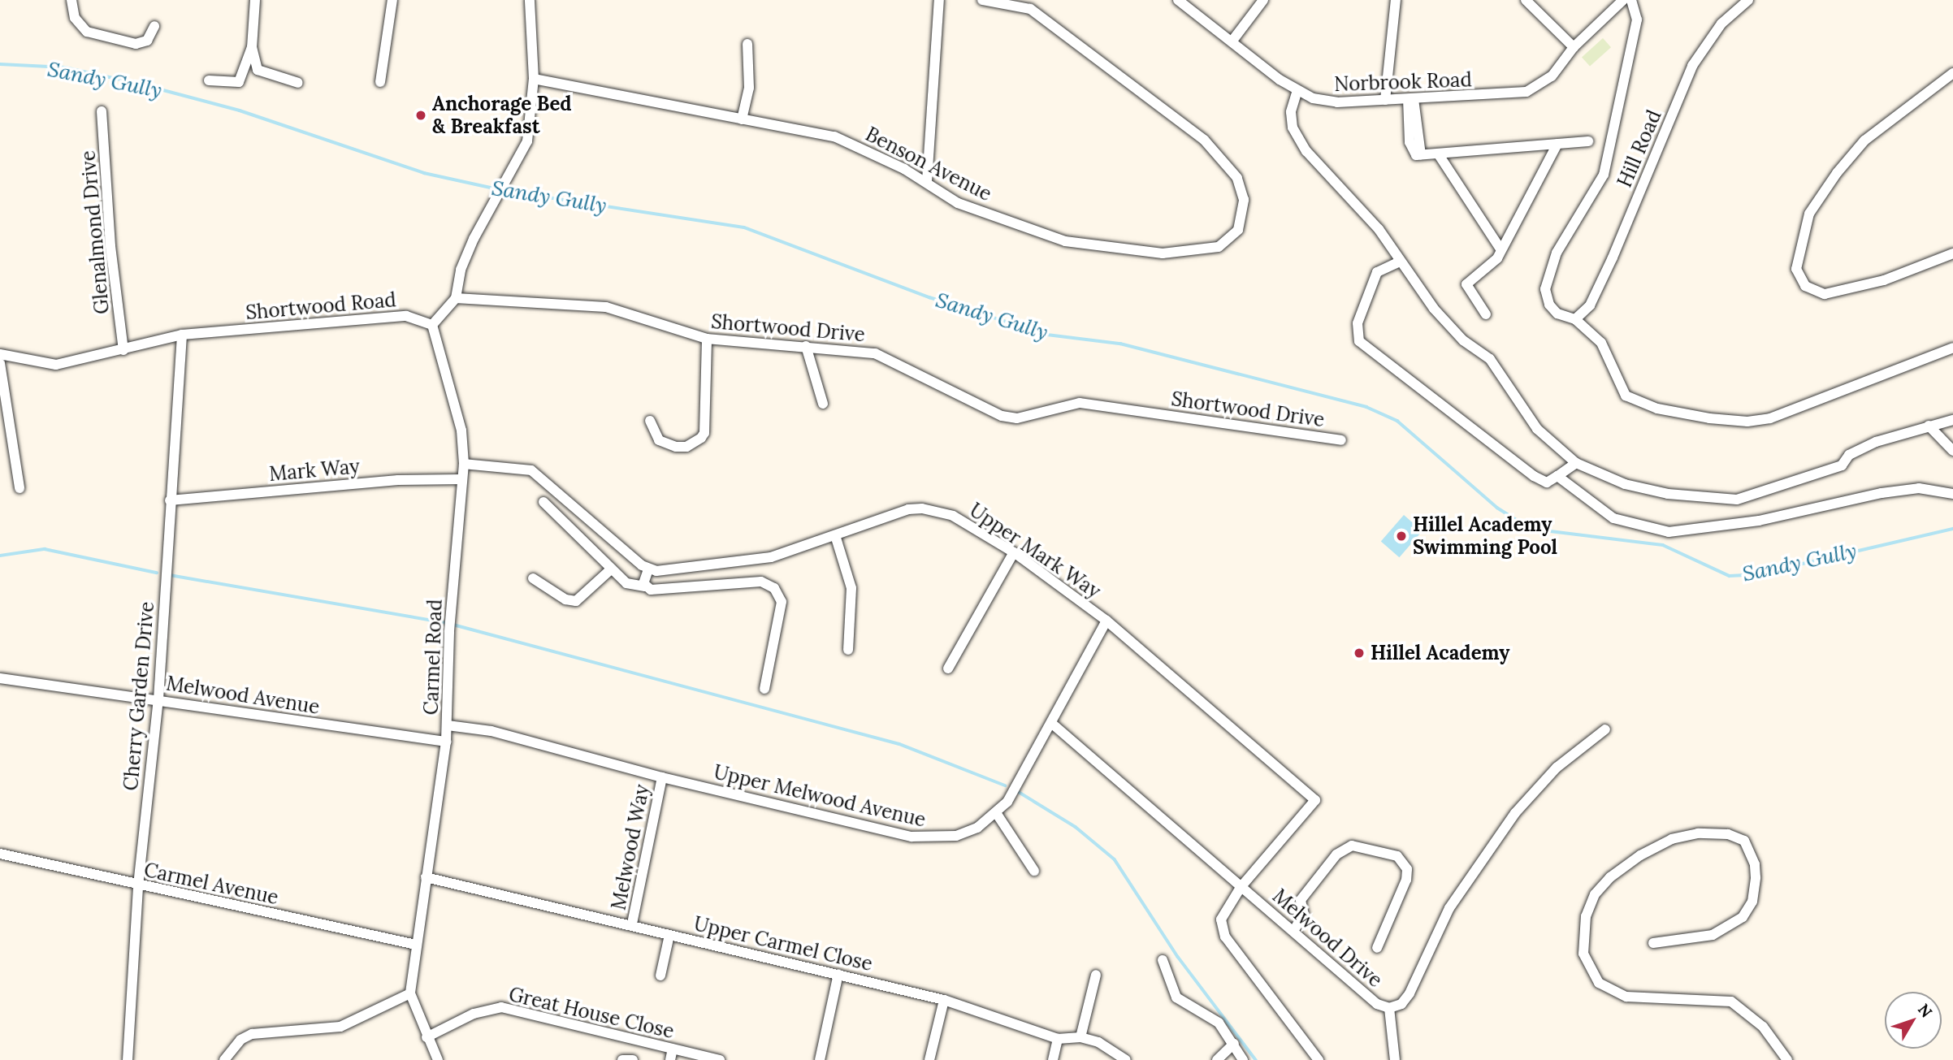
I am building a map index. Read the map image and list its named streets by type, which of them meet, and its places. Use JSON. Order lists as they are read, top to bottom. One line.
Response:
{"streets":{"street":["Norbrook Road","Hill Road","Benson Avenue","Glenalmond Drive","Shortwood Road","Shortwood Drive","Mark Way","Upper Mark Way","Carmel Road","Melwood Avenue","Cherry Garden Drive","Upper Melwood Avenue","Melwood Way","Carmel Avenue","Melwood Drive","Upper Carmel Close","Great House Close"]},"crossings":[["Glenalmond Drive","Shortwood Road"],["Shortwood Road","Carmel Road"],["Shortwood Road","Cherry Garden Drive"],["Mark Way","Carmel Road"],["Mark Way","Cherry Garden Drive"],["Upper Mark Way","Upper Melwood Avenue"],["Upper Mark Way","Melwood Drive"],["Carmel Road","Melwood Avenue"],["Carmel Road","Upper Melwood Avenue"],["Carmel Road","Carmel Avenue"],["Carmel Road","Upper Carmel Close"],["Melwood Avenue","Cherry Garden Drive"],["Cherry Garden Drive","Carmel Avenue"],["Upper Melwood Avenue","Melwood Way"],["Upper Melwood Avenue","Melwood Drive"],["Melwood Way","Upper Carmel Close"]],"water":["Sandy Gully"],"places":["Anchorage Bed & Breakfast","Hillel Academy Swimming Pool","Hillel Academy"],"north":"top right"}
